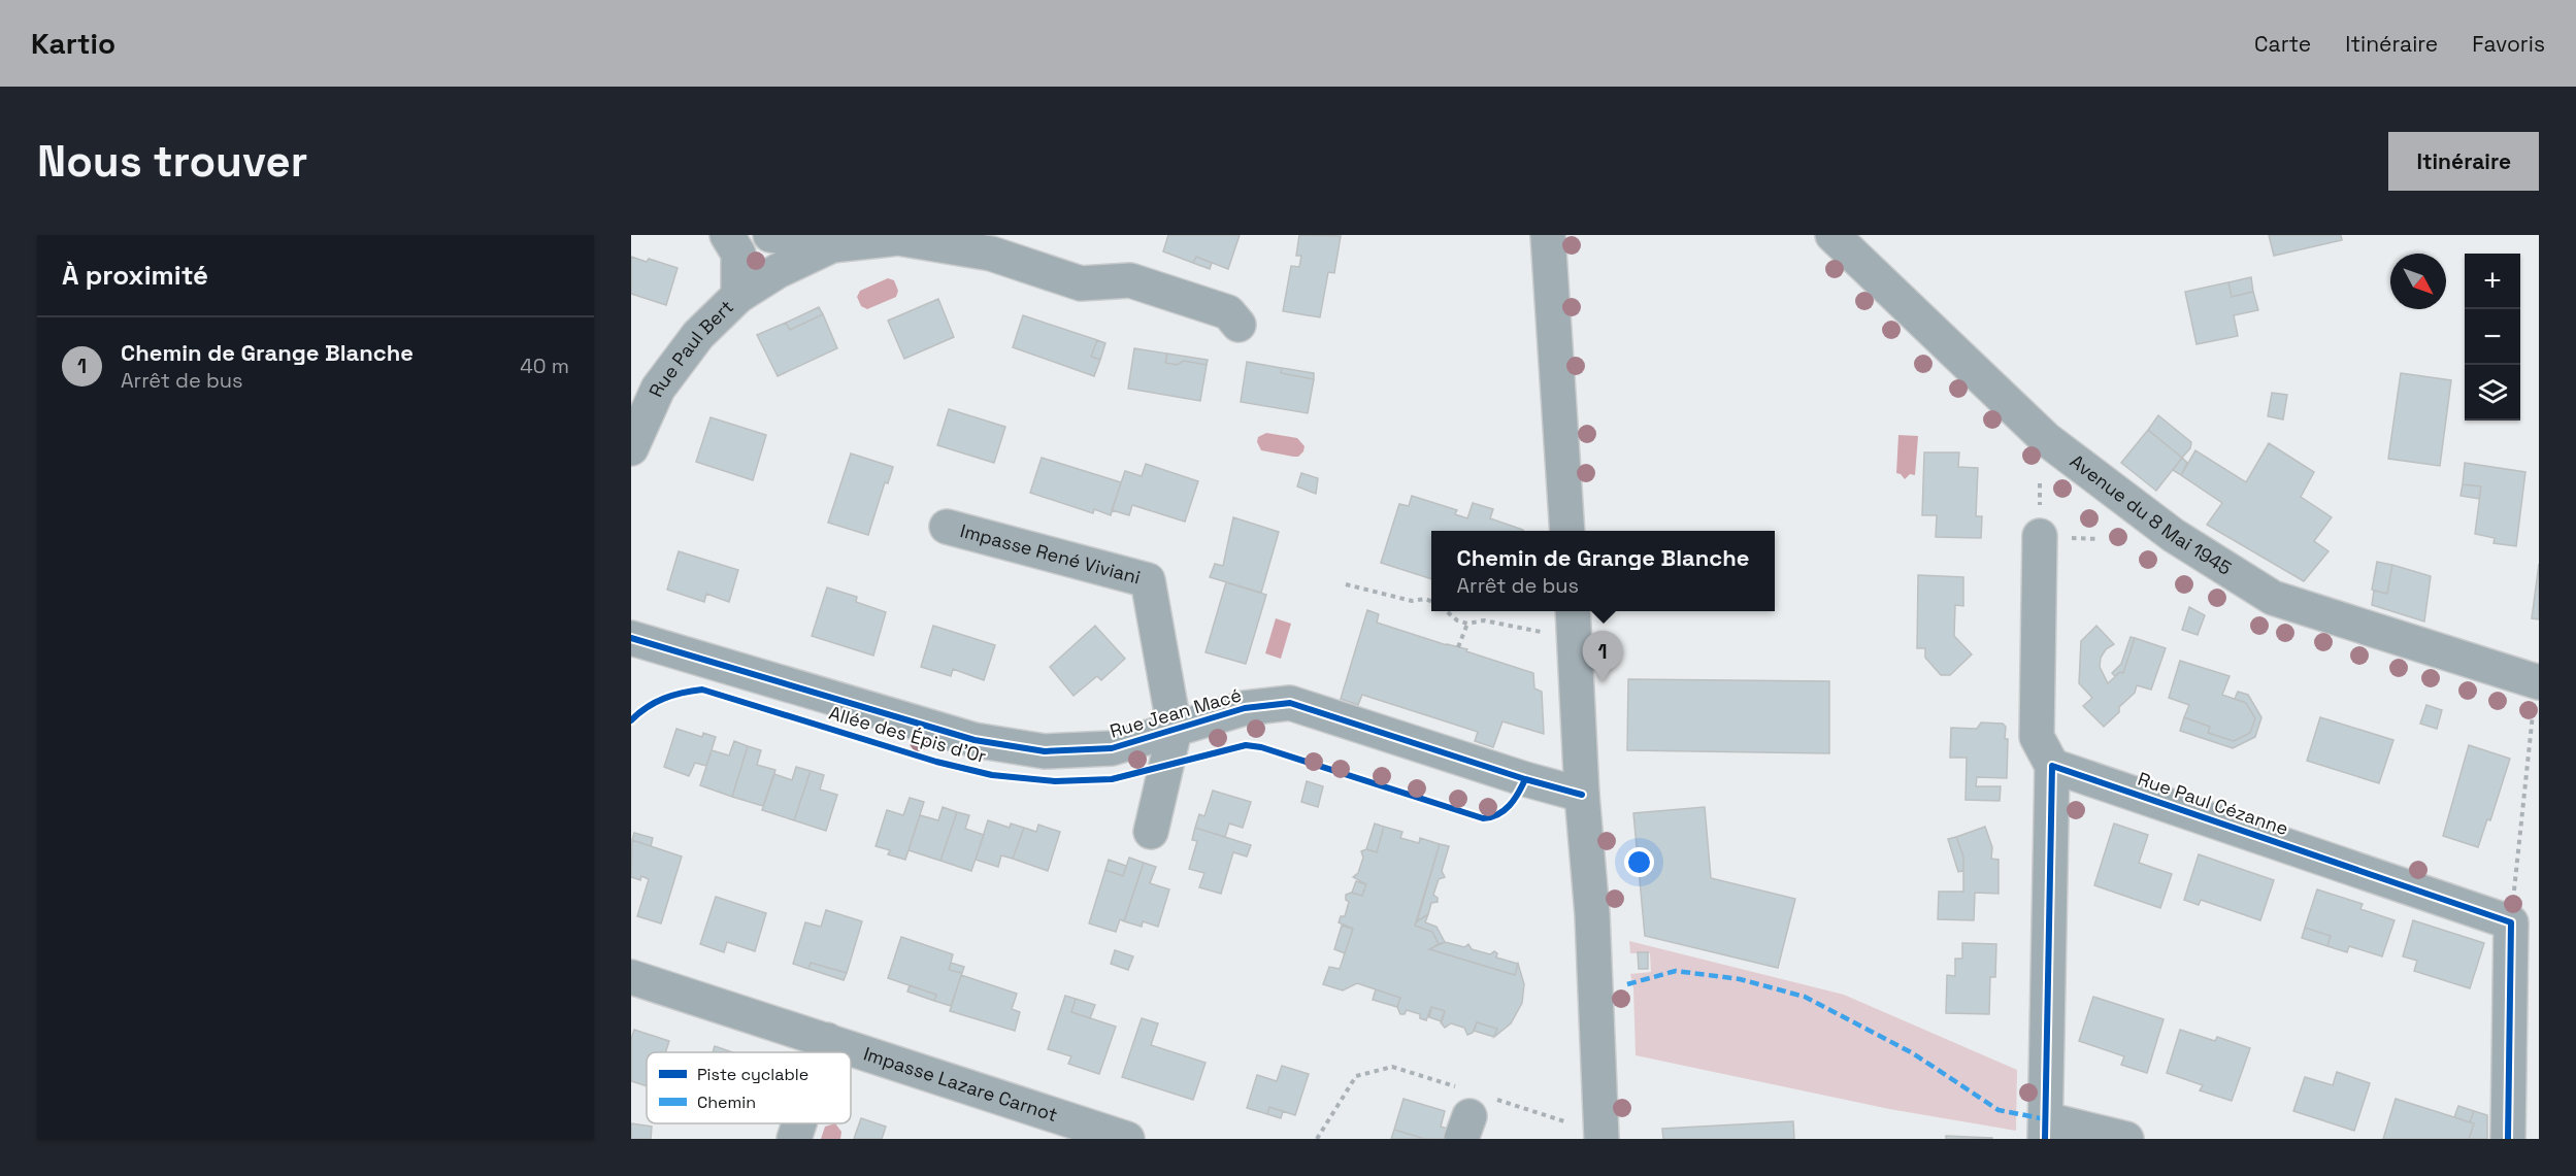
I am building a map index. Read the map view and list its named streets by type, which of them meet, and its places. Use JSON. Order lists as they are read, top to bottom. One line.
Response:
{"streets":{"street":["Rue Paul Bert","Avenue du 8 Mai 1945","Impasse René Viviani","Rue Jean Macé","Rue Paul Cézanne","Impasse Lazare Carnot"],"cycle path":["Allée des Épis d'Or"]},"crossings":[["Impasse René Viviani","Rue Jean Macé"]],"legend":["Piste cyclable","Chemin"],"north":"bottom right","page":{"header":"Kartio","nav":["Carte","Itinéraire","Favoris"],"buttons":"Itinéraire","title":"Nous trouver","heading":"À proximité","map_buttons":["+","−"],"list":[{"mark":"1","name":"Chemin de Grange Blanche","note":"Arrêt de bus","value":"40 m"}],"popup":["Chemin de Grange Blanche","Arrêt de bus"],"pins":"1"}}
